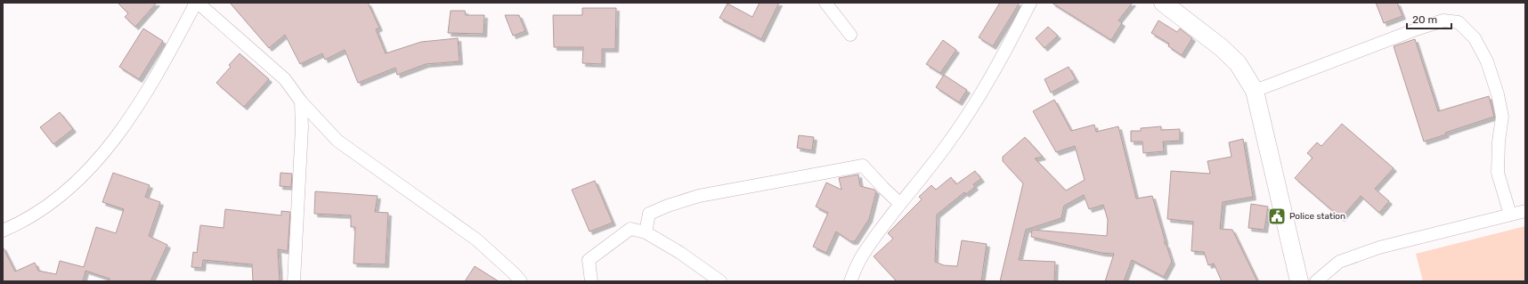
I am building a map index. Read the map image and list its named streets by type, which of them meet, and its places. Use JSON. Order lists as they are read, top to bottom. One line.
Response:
{"places":{"public building":["Police station"]},"scale_bar":"20 m"}
